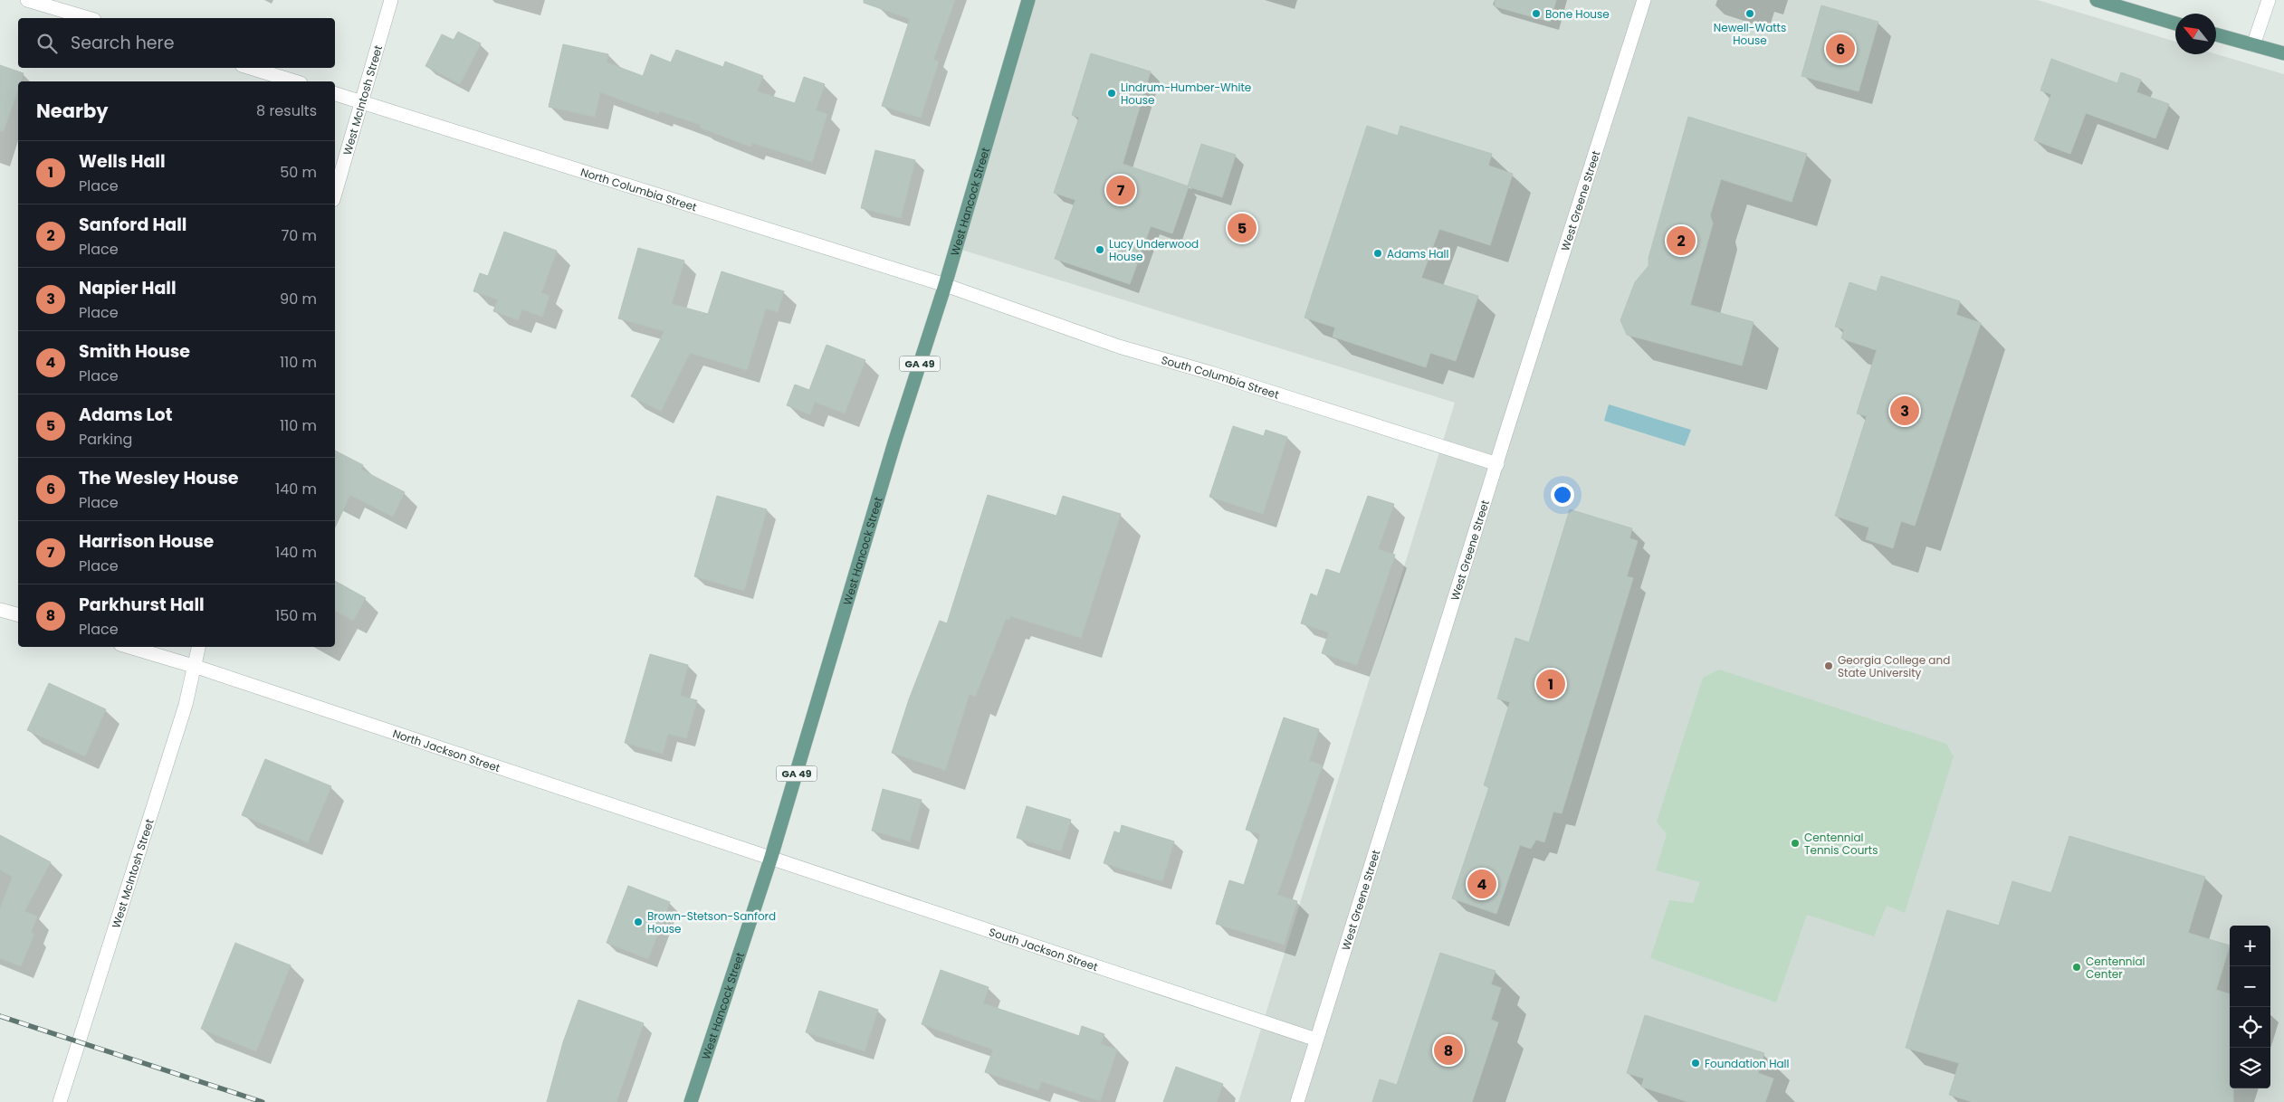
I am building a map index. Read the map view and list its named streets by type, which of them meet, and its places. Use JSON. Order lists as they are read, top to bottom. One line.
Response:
{"streets":{"main road":["West Hancock Street","GA 49"],"street":["West McIntosh Street","North Columbia Street","West Greene Street","South Columbia Street","North Jackson Street","South Jackson Street"]},"crossings":[["West McIntosh Street","North Columbia Street"],["West McIntosh Street","North Jackson Street"],["North Columbia Street","West Hancock Street"],["North Columbia Street","South Columbia Street"],["West Greene Street","South Columbia Street"],["West Greene Street","South Jackson Street"],["West Hancock Street","South Columbia Street"],["West Hancock Street","North Jackson Street"],["West Hancock Street","South Jackson Street"],["North Jackson Street","South Jackson Street"]],"places":["Bone House","Newell-Watts House","Lindrum-Humber-White House","Lucy Underwood House","Adams Hall","Georgia College and State University","Centennial Tennis Courts","Brown-Stetson-Sanford House","Centennial Center","Foundation Hall"],"north":"top left","page":{"search":"Search here","pins":["6","7","5","2","3","1","4","8"],"heading":["Nearby","8 results"],"list":[{"mark":"1","name":"Wells Hall","note":"Place","value":"50 m"},{"mark":"2","name":"Sanford Hall","note":"Place","value":"70 m"},{"mark":"3","name":"Napier Hall","note":"Place","value":"90 m"},{"mark":"4","name":"Smith House","note":"Place","value":"110 m"},{"mark":"5","name":"Adams Lot","note":"Parking","value":"110 m"},{"mark":"6","name":"The Wesley House","note":"Place","value":"140 m"},{"mark":"7","name":"Harrison House","note":"Place","value":"140 m"},{"mark":"8","name":"Parkhurst Hall","note":"Place","value":"150 m"}],"map_buttons":["+","−"]}}
